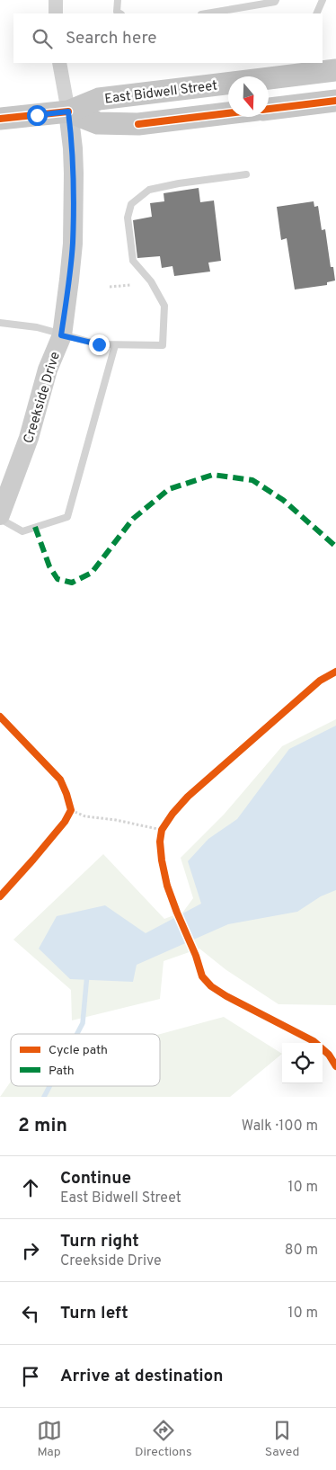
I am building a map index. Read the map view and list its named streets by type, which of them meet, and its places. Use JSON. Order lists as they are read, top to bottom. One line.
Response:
{"streets":{"main road":["East Bidwell Street"],"street":["Creekside Drive"]},"crossings":[["East Bidwell Street","Creekside Drive"]],"legend":["Cycle path","Path"],"north":"bottom","page":{"search":"Search here","heading":["2 min","Walk · 100 m"],"list":[["Continue","East Bidwell Street","10 m"],["Turn right","Creekside Drive","80 m"],["Turn left","10 m"],"Arrive at destination"],"nav":["Map","Directions","Saved"]}}
